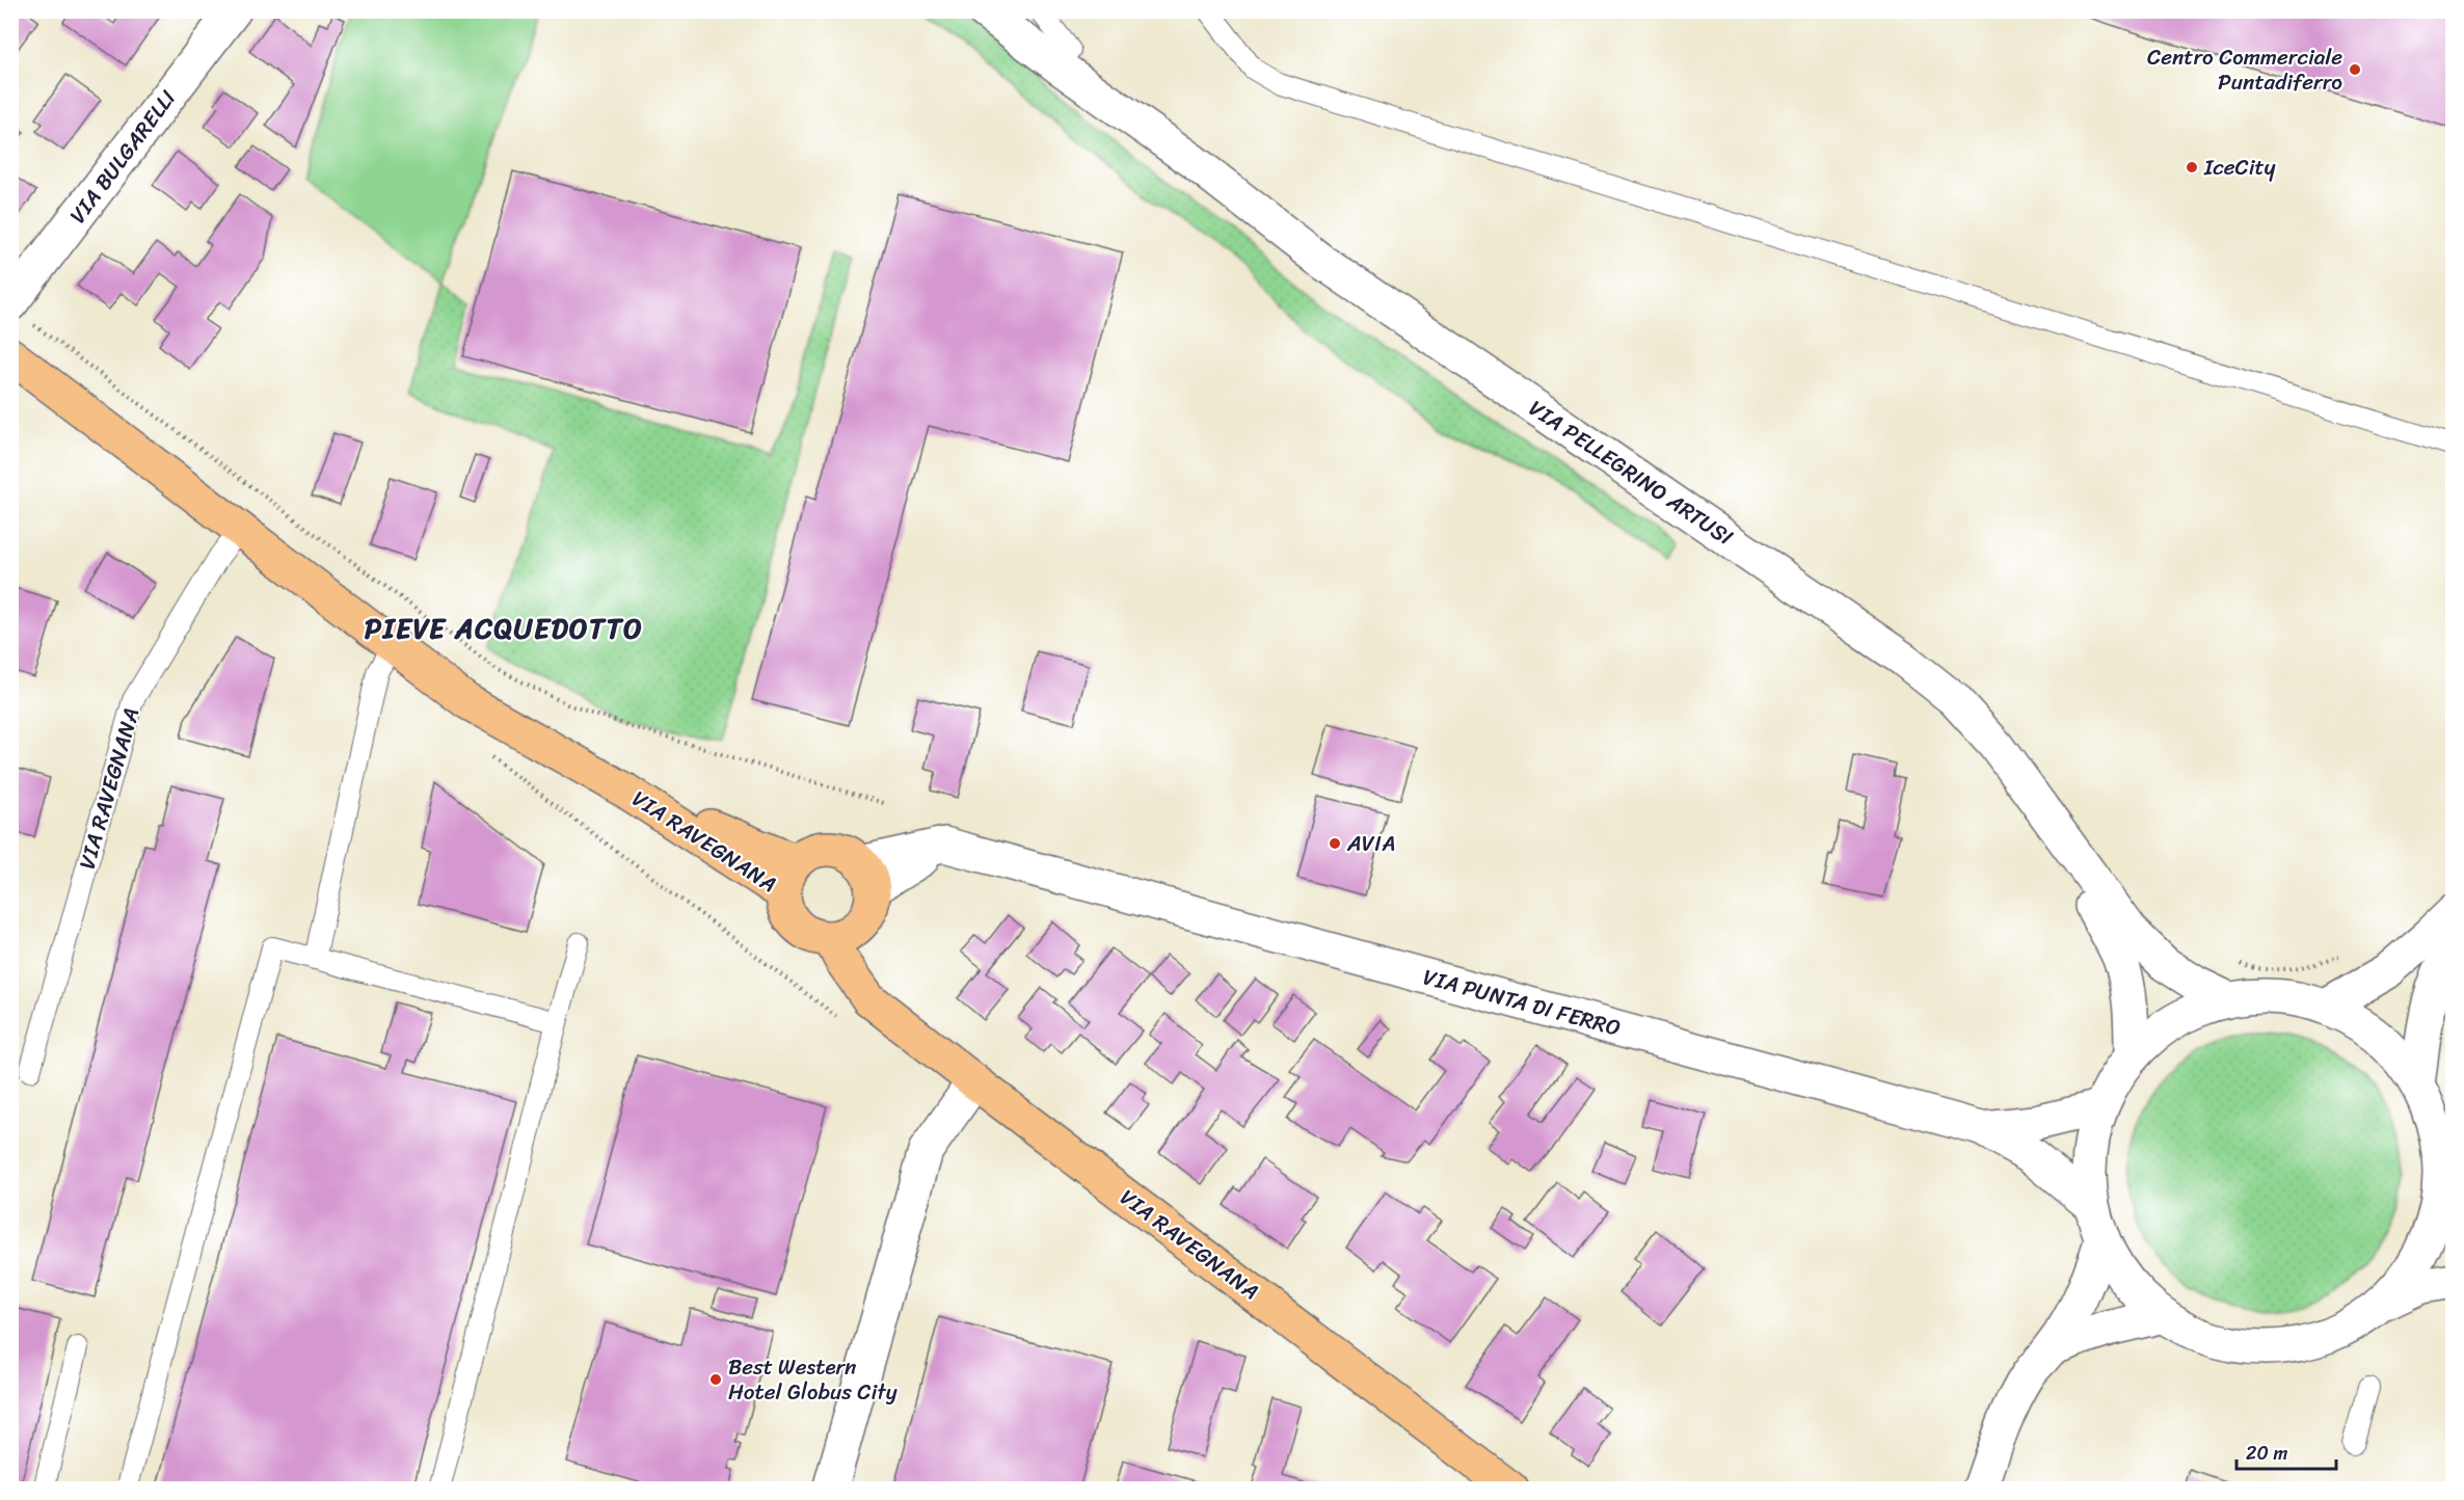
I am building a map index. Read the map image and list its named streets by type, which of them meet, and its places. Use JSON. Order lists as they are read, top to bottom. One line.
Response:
{"streets":{"main road":["VIA RAVEGNANA"],"street":["VIA BULGARELLI","VIA PELLEGRINO ARTUSI","VIA PUNTA DI FERRO"]},"crossings":[["VIA RAVEGNANA","VIA PUNTA DI FERRO"]],"districts":["PIEVE ACQUEDOTTO"],"places":["Centro Commerciale Puntadiferro","IceCity","AVIA","Best Western Hotel Globus City"],"scale_bar":"20 m"}
